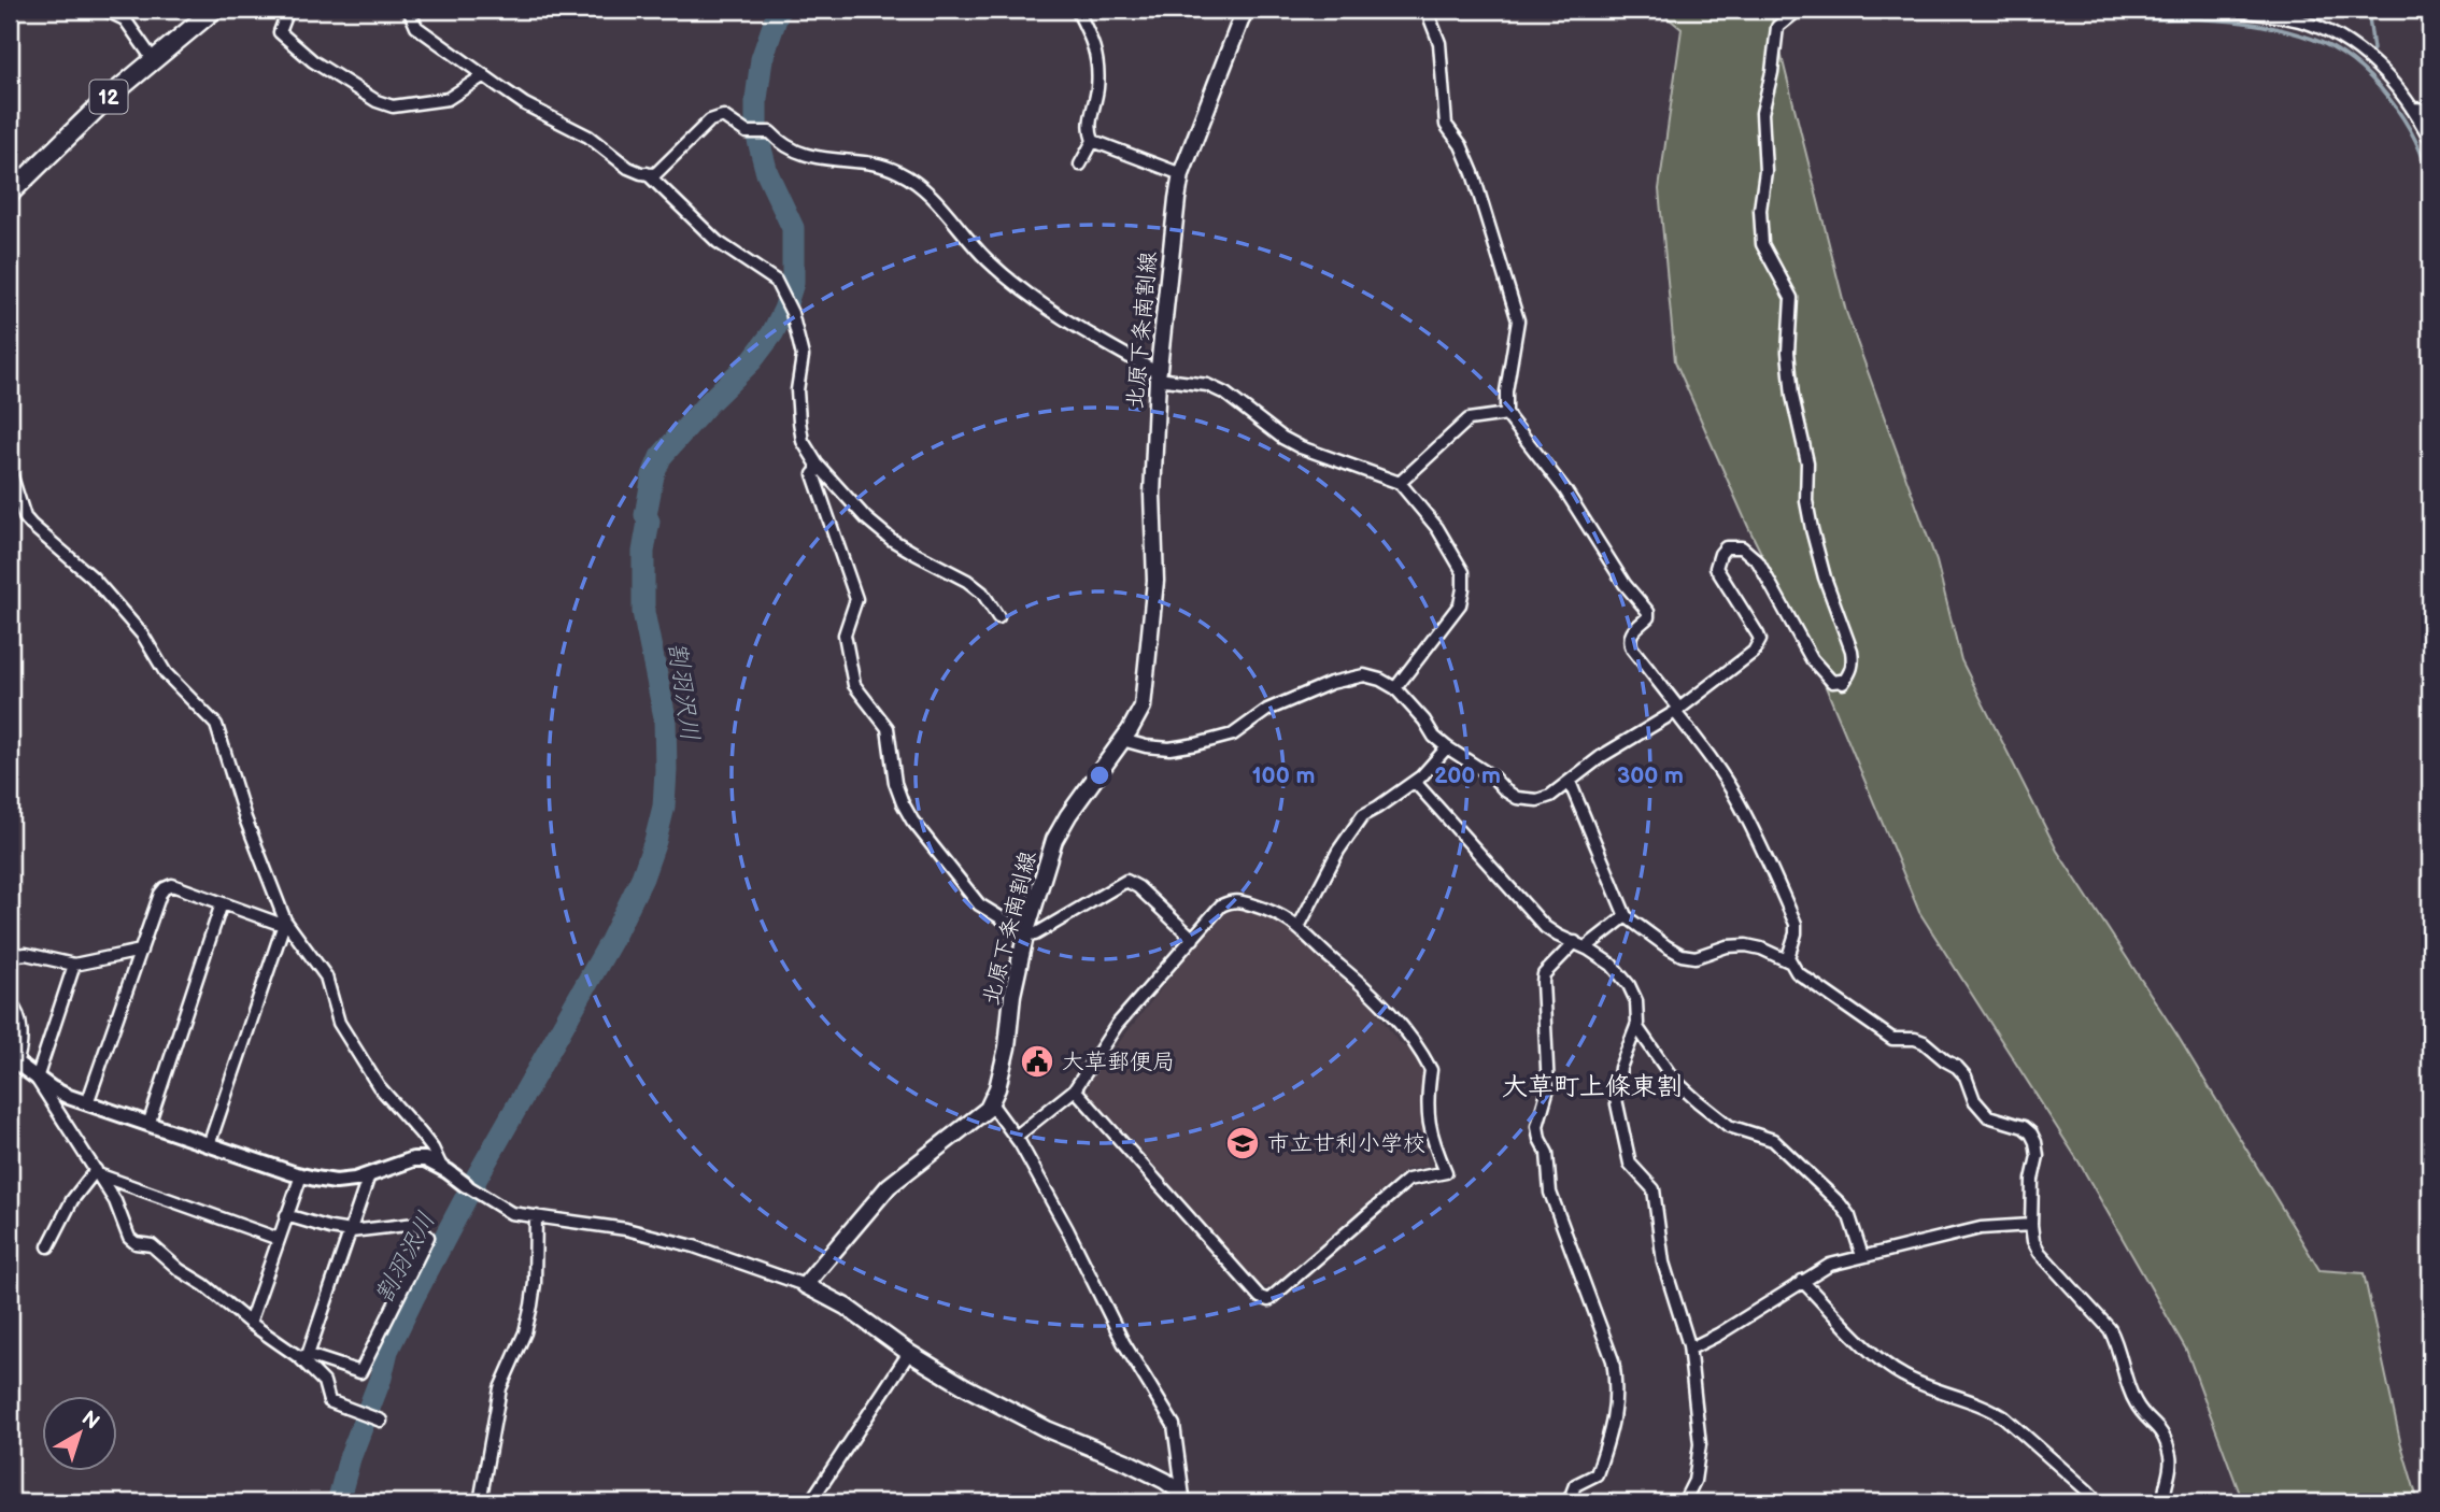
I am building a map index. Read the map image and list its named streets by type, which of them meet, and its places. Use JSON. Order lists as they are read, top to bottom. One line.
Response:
{"streets":{"main road":["12","北原下条南割線"]},"districts":["大草町上條東割"],"water":["割羽沢川"],"places":{"public building":["大草郵便局"],"school or university":["市立甘利小学校"]},"north":"top right","rings":["100 m","200 m","300 m"]}
